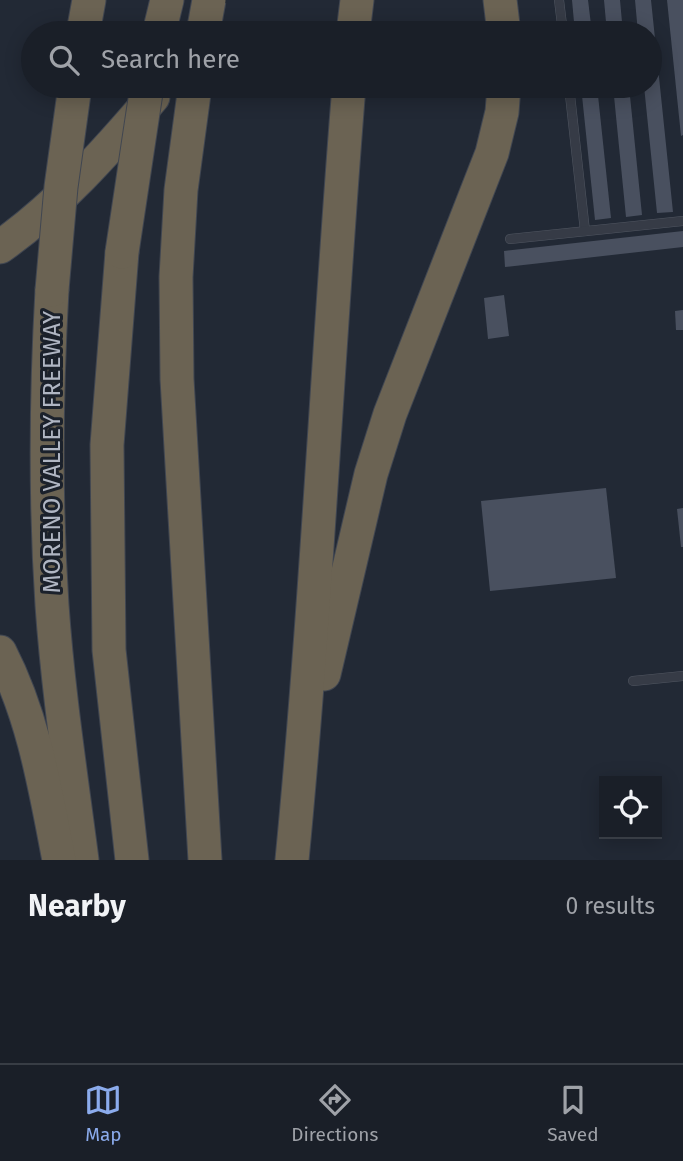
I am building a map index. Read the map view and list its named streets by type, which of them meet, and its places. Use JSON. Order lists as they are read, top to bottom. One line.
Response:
{"streets":{"highway":["MORENO VALLEY FREEWAY"]},"page":{"search":"Search here","heading":["Nearby","0 results"],"nav":["Map","Directions","Saved"]}}
